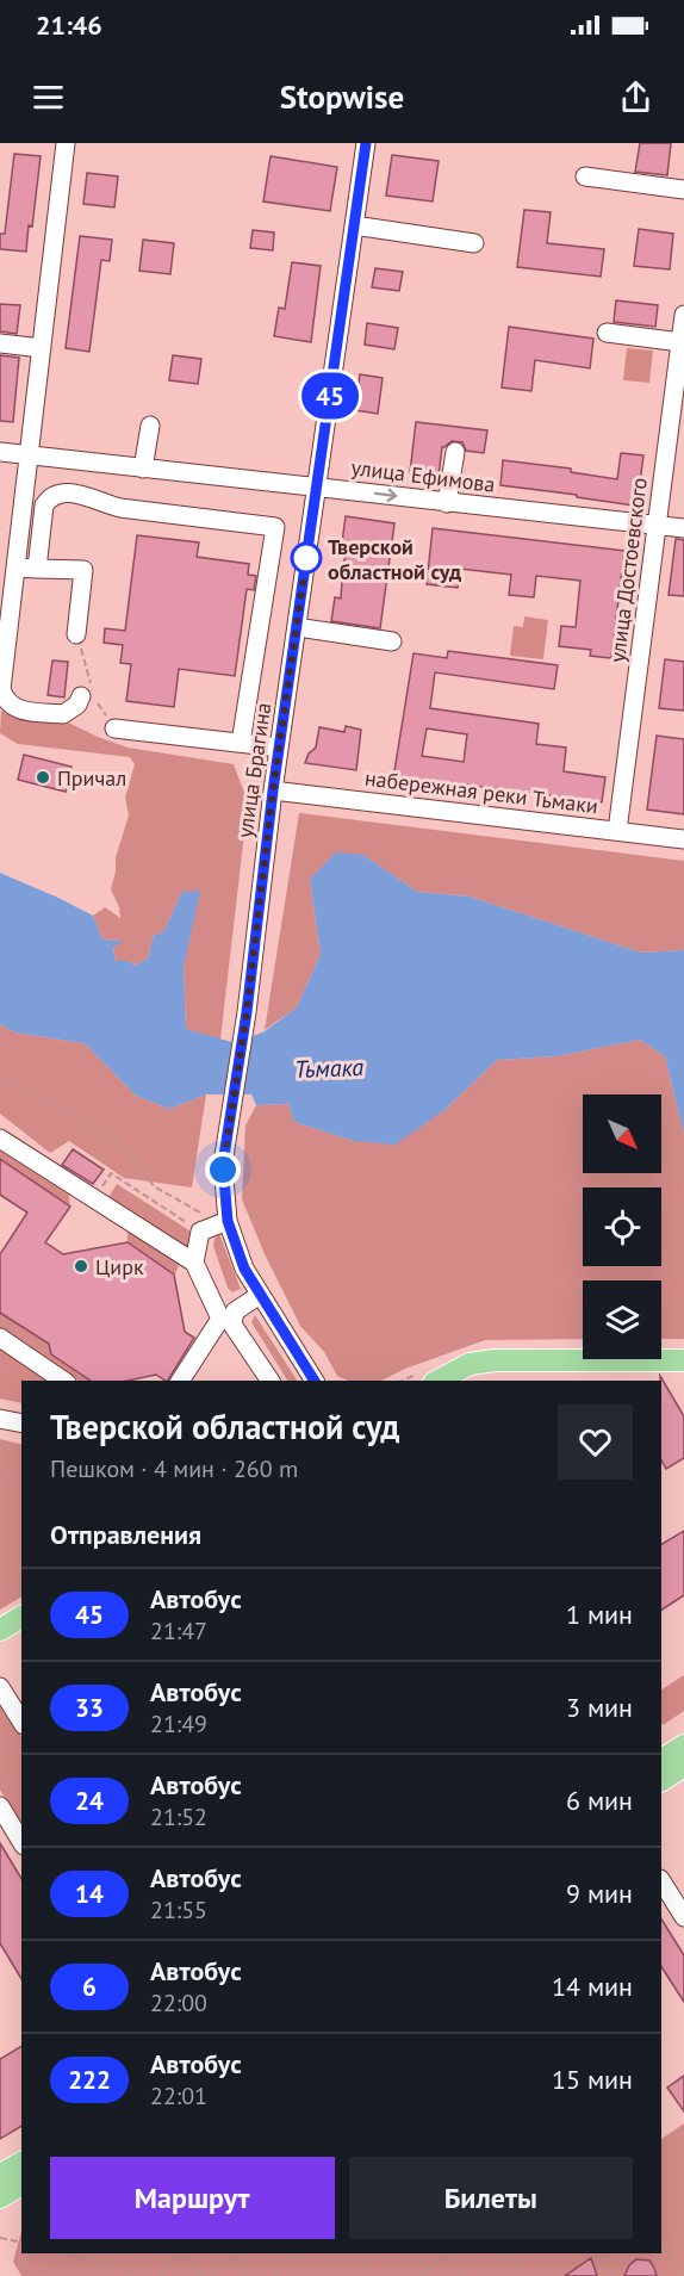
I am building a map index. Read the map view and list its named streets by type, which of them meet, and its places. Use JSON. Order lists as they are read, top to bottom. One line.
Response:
{"streets":{"street":["улица Ефимова","улица Достоевского","улица Брагина","набережная реки Тьмаки"]},"crossings":[["улица Ефимова","улица Достоевского"],["улица Ефимова","улица Брагина"],["улица Достоевского","набережная реки Тьмаки"],["улица Брагина","набережная реки Тьмаки"]],"water":["Тьмака"],"places":["Тверской областной суд","Причал","Цирк"],"lines":["bus line 45"],"north":"bottom right","page":{"status":"21:46","header":"Stopwise","on_map":"45","heading":[["Тверской областной суд","Пешком · 4 мин · 260 m"],"Отправления"],"list":[{"mark":"45","name":"Автобус","note":"21:47","value":"1 мин"},{"mark":"33","name":"Автобус","note":"21:49","value":"3 мин"},{"mark":"24","name":"Автобус","note":"21:52","value":"6 мин"},{"mark":"14","name":"Автобус","note":"21:55","value":"9 мин"},{"mark":"6","name":"Автобус","note":"22:00","value":"14 мин"},{"mark":"222","name":"Автобус","note":"22:01","value":"15 мин"}],"buttons":["Маршрут","Билеты"]}}
